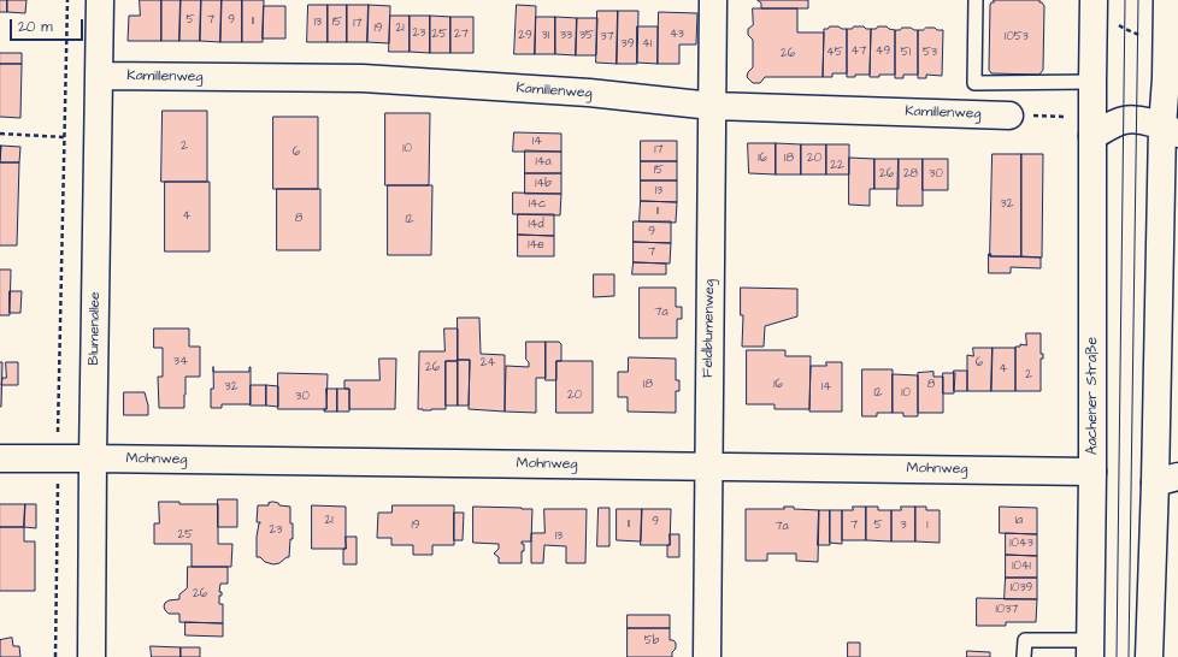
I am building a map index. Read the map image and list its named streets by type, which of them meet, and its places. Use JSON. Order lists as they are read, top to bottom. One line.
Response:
{"streets":{"street":["Kamillenweg","Blumenallee","Feldblumenweg","Aachener Straße","Mohnweg"]},"crossings":[["Kamillenweg","Blumenallee"],["Kamillenweg","Feldblumenweg"],["Blumenallee","Mohnweg"],["Feldblumenweg","Mohnweg"],["Aachener Straße","Mohnweg"]],"house_numbers":["5","7","9","11","13","15","17","19","21","23","25","27","43","29","31","33","35","37","1053","39","41","47","49","45","51","53","26","14","2","10","17","6","16","18","20","14a","22","15","26","28","30","14b","13","14c","32","11","4","8","12","14d","9","14e","7","7a","34","24","6","26","4","2","18","16","8","32","14","12","10","20","30","21","1a","9","11","19","7","5","3","1","7a","23","25","13","1043","1041","1039","26","1037","5b"],"scale_bar":"20 m"}
